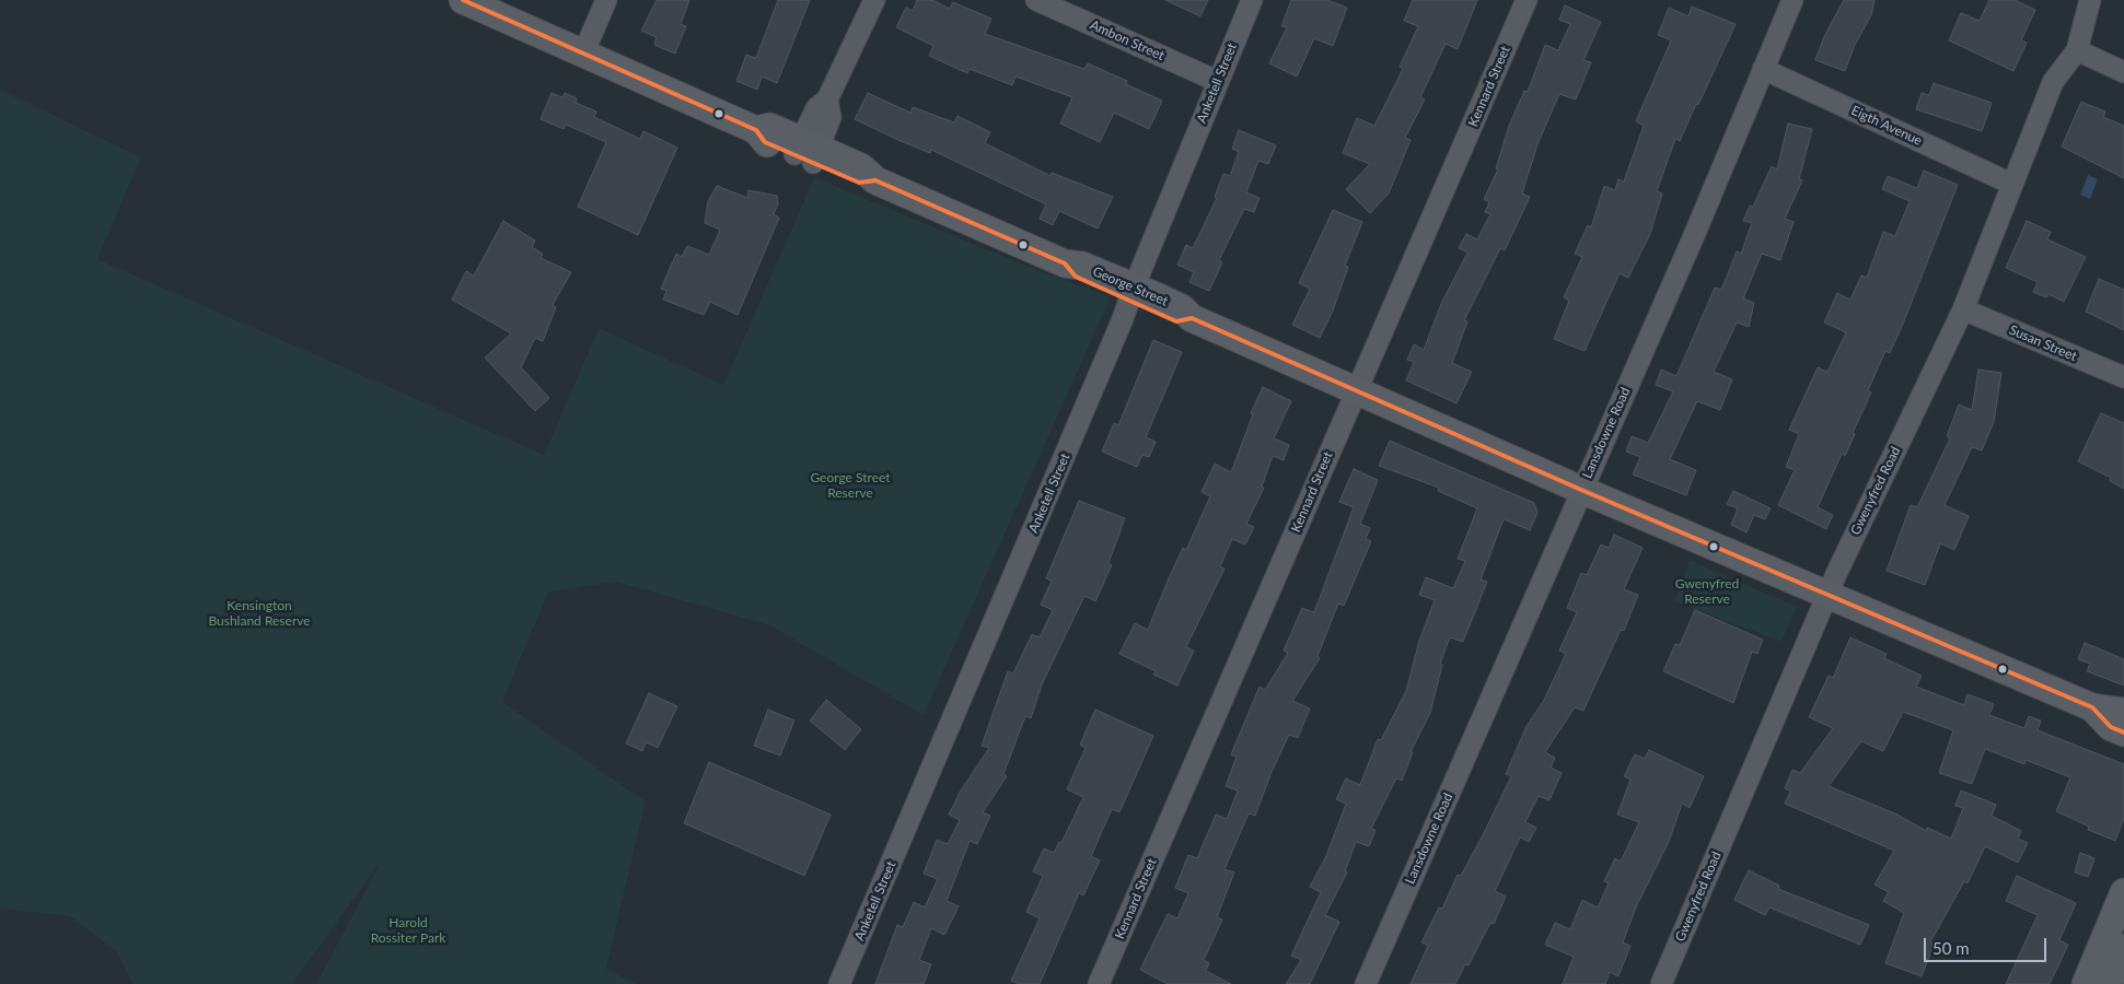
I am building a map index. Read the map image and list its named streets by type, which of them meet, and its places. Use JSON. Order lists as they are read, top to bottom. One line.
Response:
{"streets":{"main road":["George Street"],"street":["Ambon Street","Anketell Street","Kennard Street","Eigth Avenue","Susan Street","Lansdowne Road","Gwenyfred Road"]},"crossings":[["Ambon Street","Anketell Street"],["Anketell Street","George Street"],["Kennard Street","George Street"],["Eigth Avenue","Lansdowne Road"],["Eigth Avenue","Gwenyfred Road"],["George Street","Lansdowne Road"],["George Street","Gwenyfred Road"],["Susan Street","Gwenyfred Road"]],"parks":["George Street Reserve","Gwenyfred Reserve","Kensington Bushland Reserve","Harold Rossiter Park"],"scale_bar":"50 m"}
